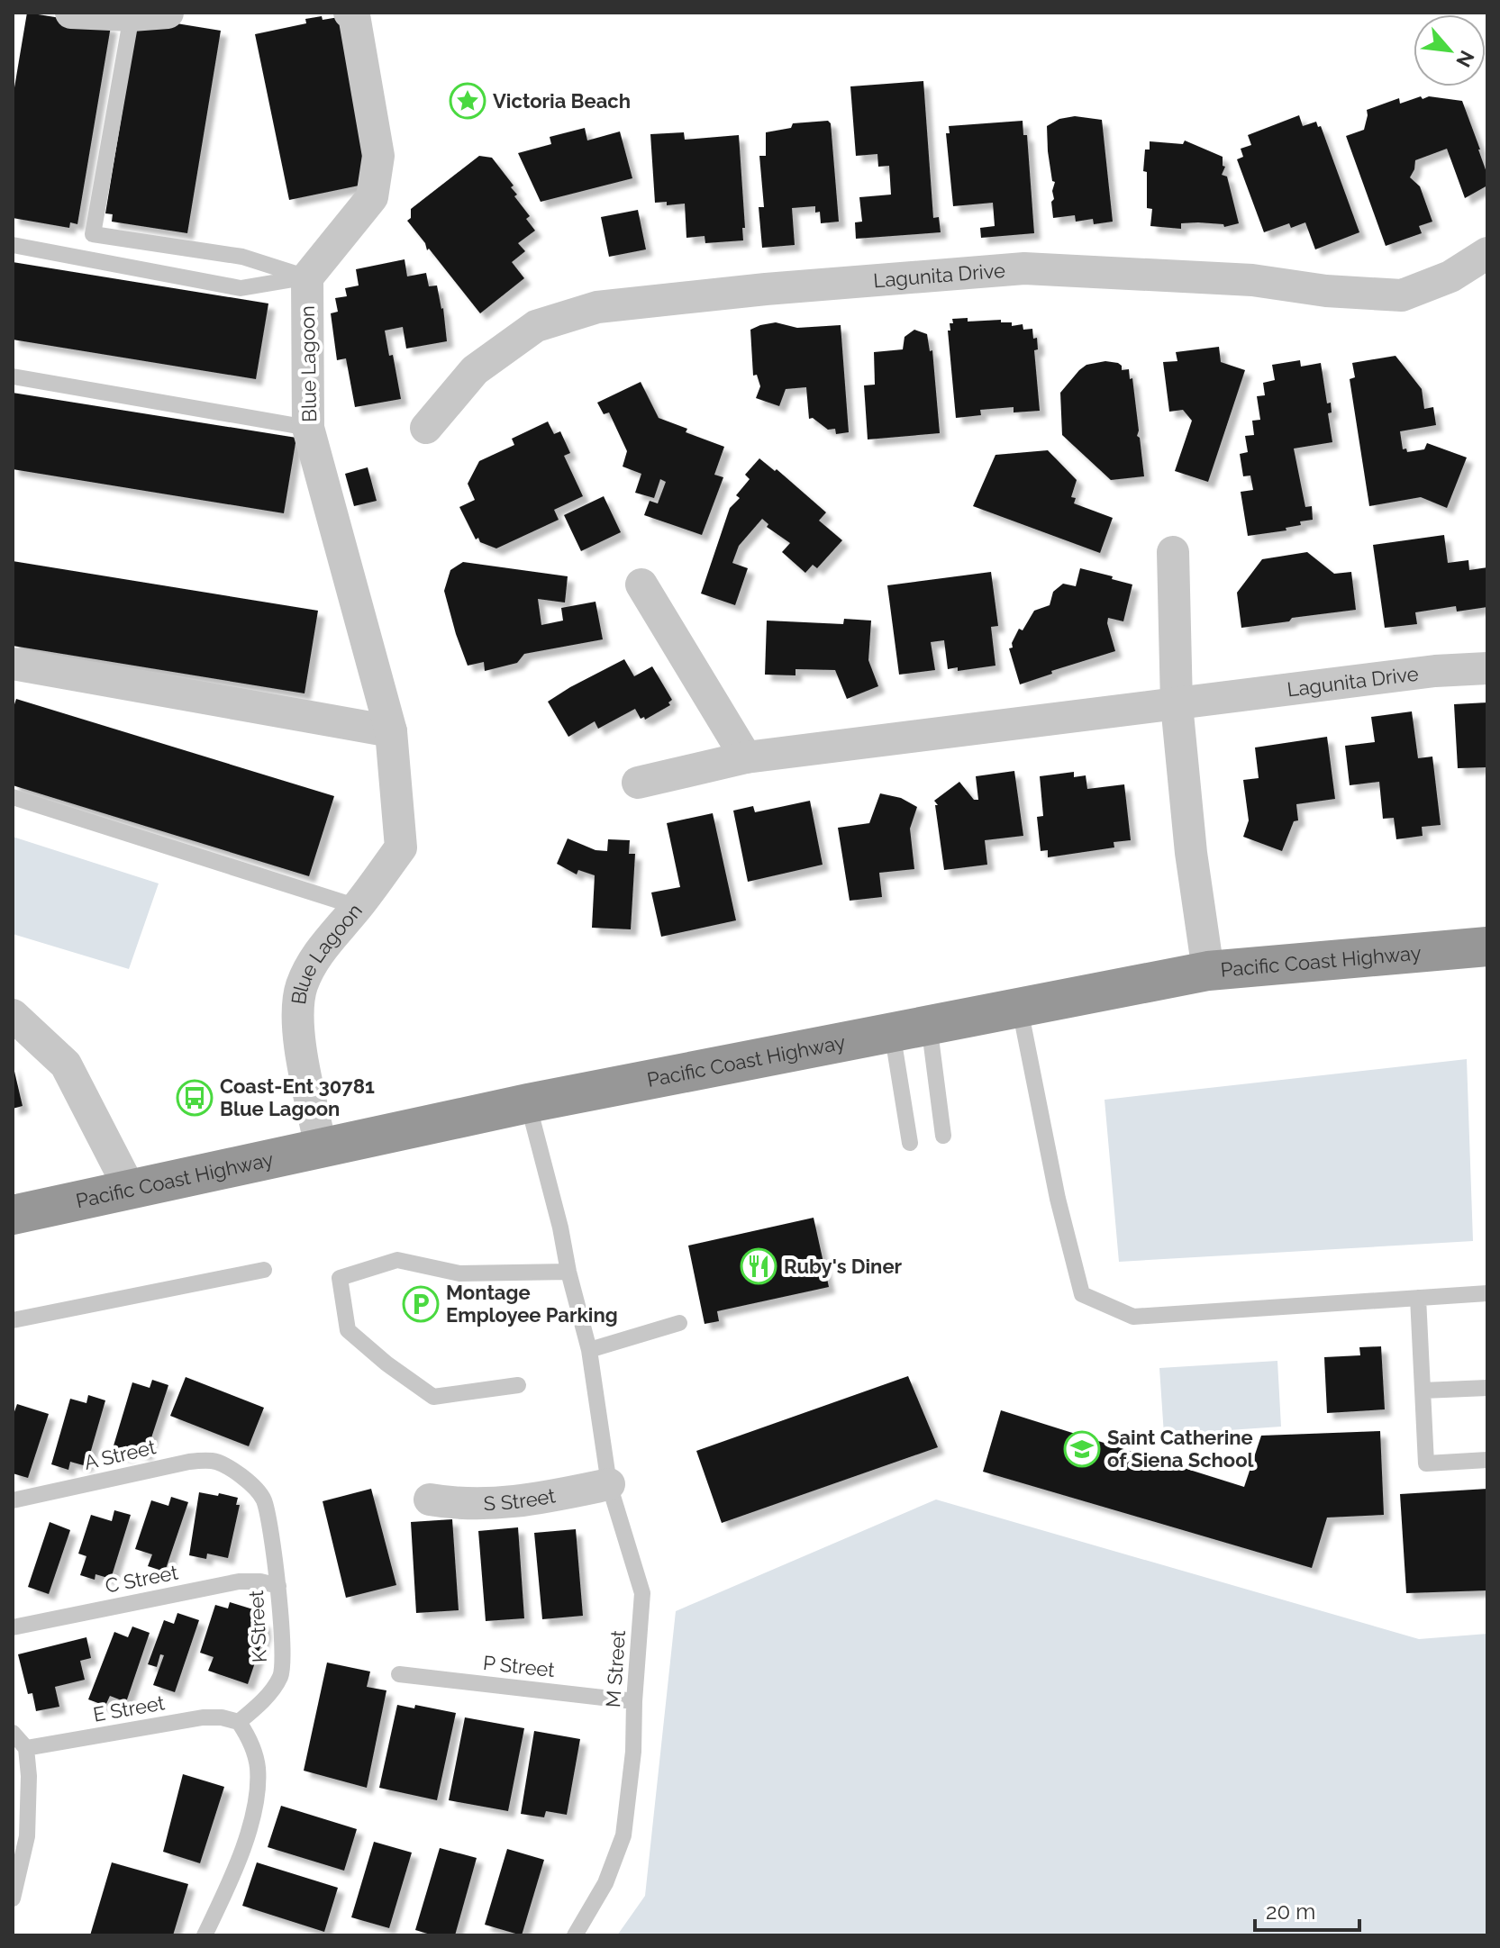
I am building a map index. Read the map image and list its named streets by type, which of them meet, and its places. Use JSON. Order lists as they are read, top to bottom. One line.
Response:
{"streets":{"highway":["Pacific Coast Highway"],"street":["Lagunita Drive","Blue Lagoon","S Street"],"lane":["A Street","C Street","K Street","P Street","M Street","E Street"]},"crossings":[["Blue Lagoon","Pacific Coast Highway"],["Pacific Coast Highway","M Street"],["A Street","K Street"],["S Street","M Street"],["C Street","K Street"],["K Street","E Street"],["P Street","M Street"]],"places":{"place":["Victoria Beach"],"bus stop":["Coast-Ent 30781 Blue Lagoon"],"restaurant":["Ruby's Diner"],"parking":["Montage Employee Parking"],"school or university":["Saint Catherine of Siena School"]},"scale_bar":"20 m","north":"bottom right"}
